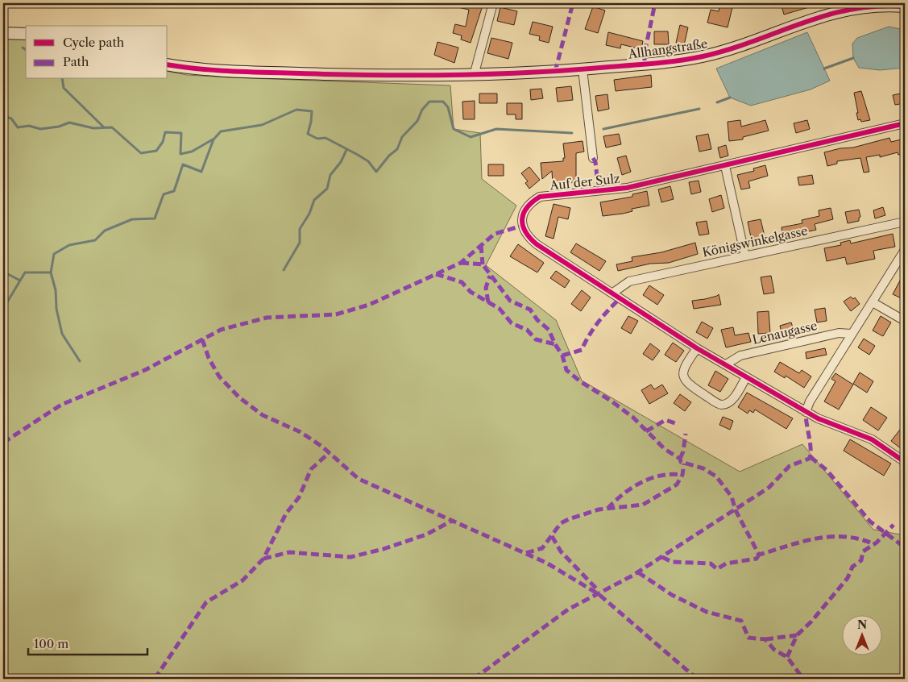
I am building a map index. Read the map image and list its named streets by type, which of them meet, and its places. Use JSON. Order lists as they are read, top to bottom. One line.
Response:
{"streets":{"street":["Allhangstraße","Auf der Sulz","Königswinkelgasse","Lenaugasse"]},"crossings":[["Auf der Sulz","Königswinkelgasse"],["Auf der Sulz","Lenaugasse"]],"legend":["Cycle path","Path"],"scale_bar":"100 m","north":"top"}
